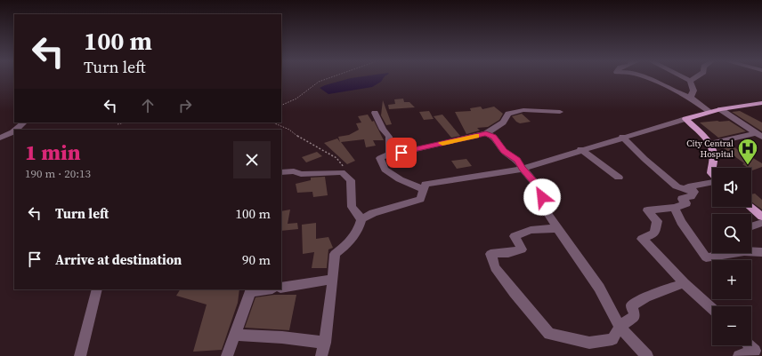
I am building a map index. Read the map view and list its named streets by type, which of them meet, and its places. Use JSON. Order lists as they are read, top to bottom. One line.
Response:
{"places":{"hospital":["City Central Hospital"]},"page":{"turn":["100 m","Turn left"],"heading":["1 min","190 m · 20:13"],"map_buttons":["+","−"],"list":[{"name":"Turn left","value":"100 m"},{"name":"Arrive at destination","value":"90 m"}]}}
